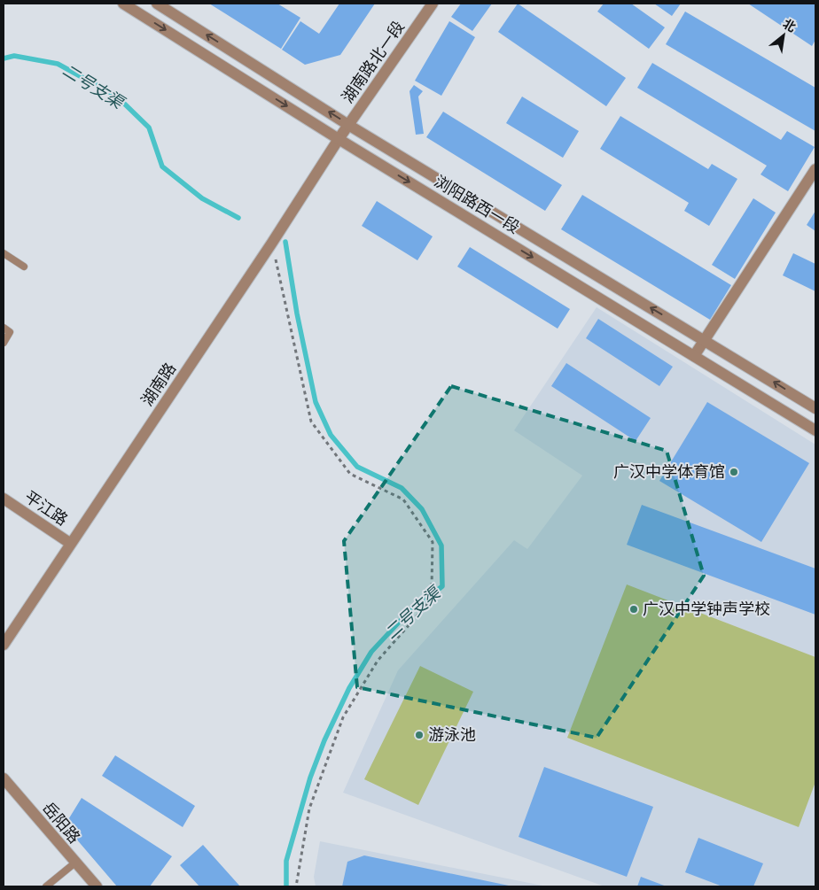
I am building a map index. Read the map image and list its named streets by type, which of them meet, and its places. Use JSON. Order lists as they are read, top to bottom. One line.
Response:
{"streets":{"street":["湖南路北一段","浏阳路西一段","湖南路","平江路","岳阳路"]},"crossings":[["湖南路北一段","浏阳路西一段"],["湖南路北一段","湖南路"],["浏阳路西一段","湖南路"],["湖南路","平江路"]],"water":["二号支渠"],"places":["广汉中学体育馆","广汉中学钟声学校","游泳池"],"north":"top right"}
